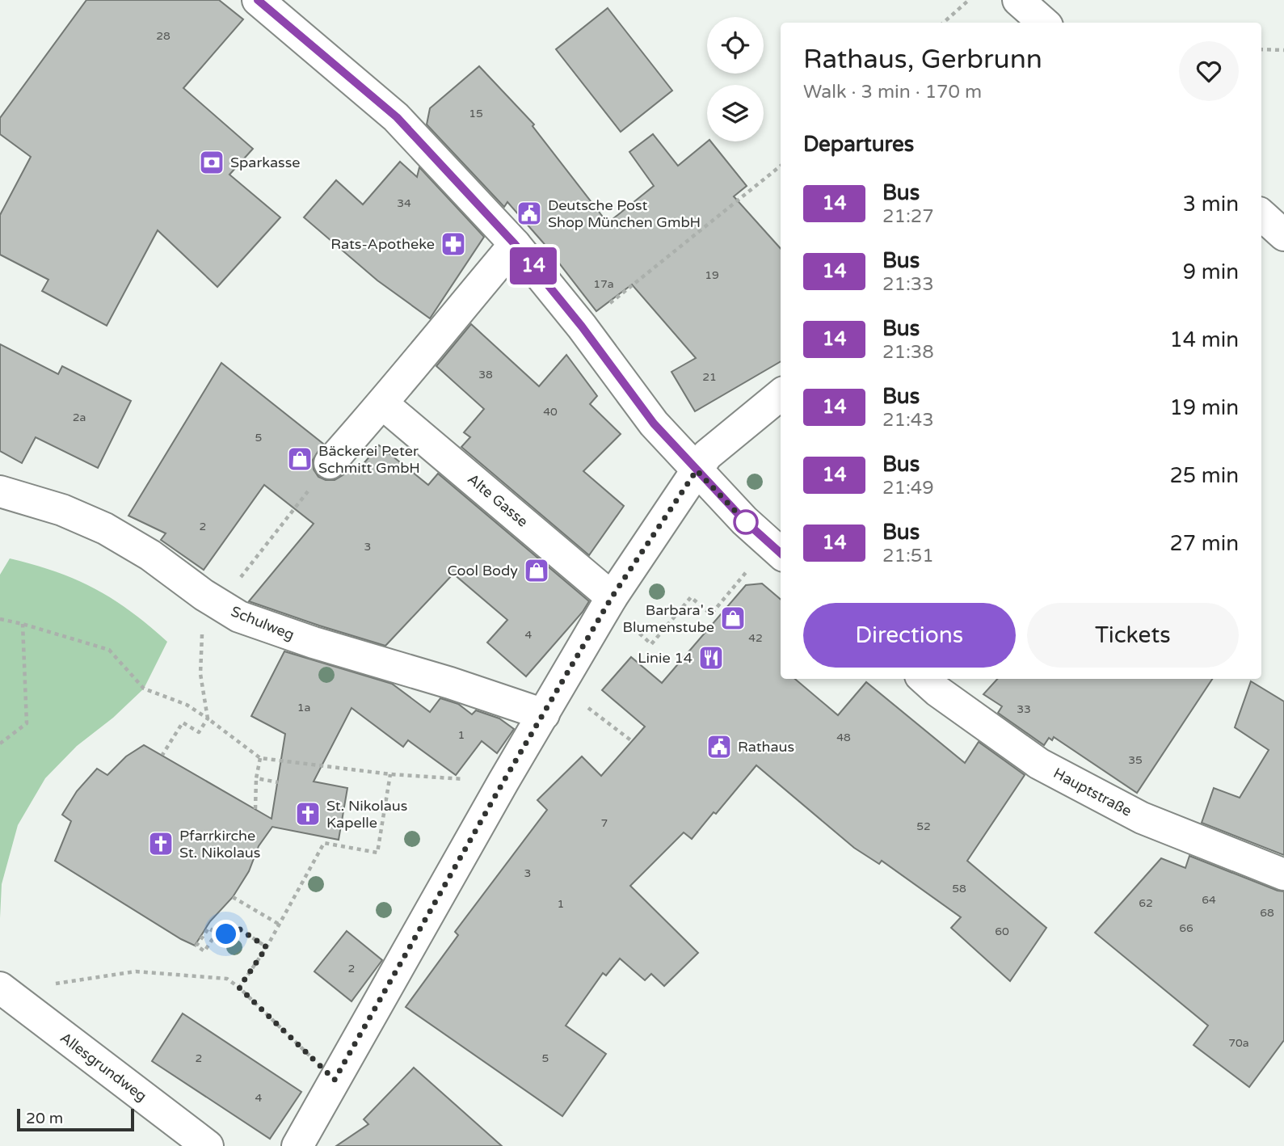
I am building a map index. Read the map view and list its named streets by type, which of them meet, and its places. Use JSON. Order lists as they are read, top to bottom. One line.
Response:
{"streets":{"street":["Alte Gasse","Schulweg","Hauptstraße","Allesgrundweg"]},"places":{"bank":["Sparkasse"],"public building":["Deutsche Post Shop München GmbH","Rathaus"],"pharmacy":["Rats-Apotheke"],"shop":["Bäckerei Peter Schmitt GmbH","Cool Body","Barbara' s Blumenstube"],"restaurant":["Linie 14"],"church":["St. Nikolaus Kapelle","Pfarrkirche St. Nikolaus"]},"lines":["bus line 14"],"house_numbers":["28","15","34","19","17a","38","21","40","2a","5","2","3","4","42","1a","33","1","48","35","7","52","3","58","64","62","1","68","66","60","2","70a","2","5","4"],"scale_bar":"20 m","page":{"on_map":"14","heading":[["Rathaus, Gerbrunn","Walk · 3 min · 170 m"],"Departures"],"list":[{"mark":"14","name":"Bus","note":"21:27","value":"3 min"},{"mark":"14","name":"Bus","note":"21:33","value":"9 min"},{"mark":"14","name":"Bus","note":"21:38","value":"14 min"},{"mark":"14","name":"Bus","note":"21:43","value":"19 min"},{"mark":"14","name":"Bus","note":"21:49","value":"25 min"},{"mark":"14","name":"Bus","note":"21:51","value":"27 min"}],"buttons":["Directions","Tickets"],"scale":"20 m"}}
